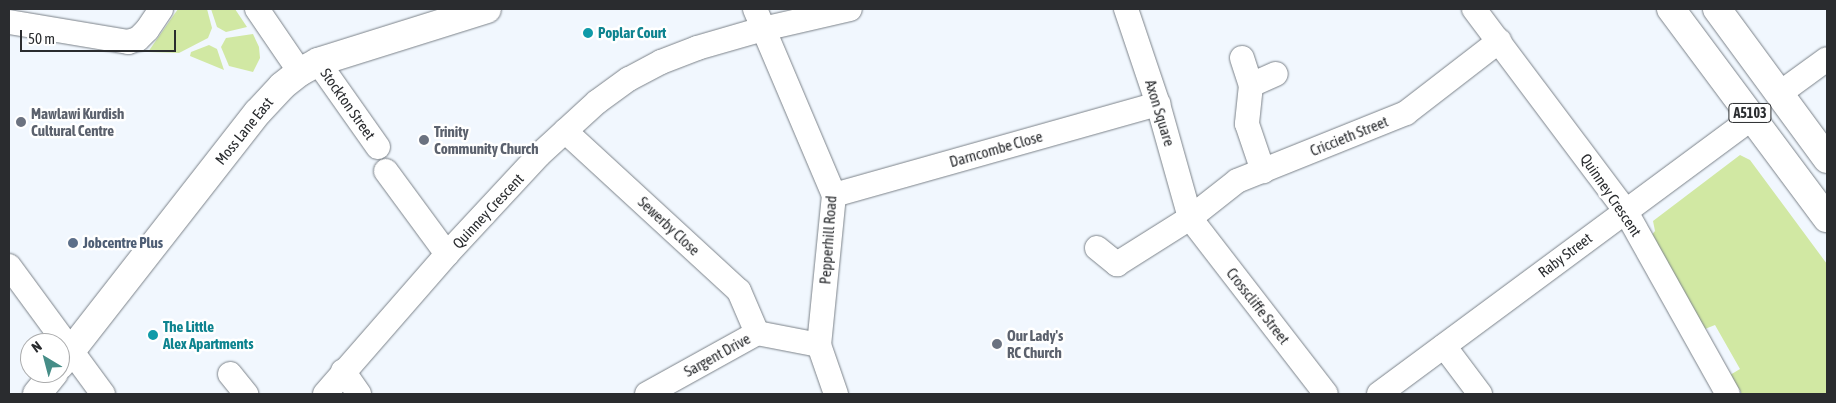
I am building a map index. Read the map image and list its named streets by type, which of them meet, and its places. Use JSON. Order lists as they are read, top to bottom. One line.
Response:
{"streets":{"main road":["A5103","Moss Lane East"],"street":["Stockton Street","Axon Square","Criccieth Street","Darncombe Close","Quinney Crescent","Sewerby Close","Pepperhill Road","Raby Street","Crosscliffe Street","Sargent Drive"]},"crossings":[["Stockton Street","Moss Lane East"],["Axon Square","Criccieth Street"],["Axon Square","Darncombe Close"],["Axon Square","Crosscliffe Street"],["A5103","Raby Street"],["Criccieth Street","Quinney Crescent"],["Criccieth Street","Crosscliffe Street"],["Darncombe Close","Pepperhill Road"],["Quinney Crescent","Sewerby Close"],["Quinney Crescent","Pepperhill Road"],["Quinney Crescent","Raby Street"],["Sewerby Close","Sargent Drive"],["Pepperhill Road","Sargent Drive"]],"places":["Poplar Court","Mawlawi Kurdish Cultural Centre","Trinity Community Church","Jobcentre Plus","The Little Alex Apartments","Our Lady's RC Church"],"scale_bar":"50 m","north":"top left"}
